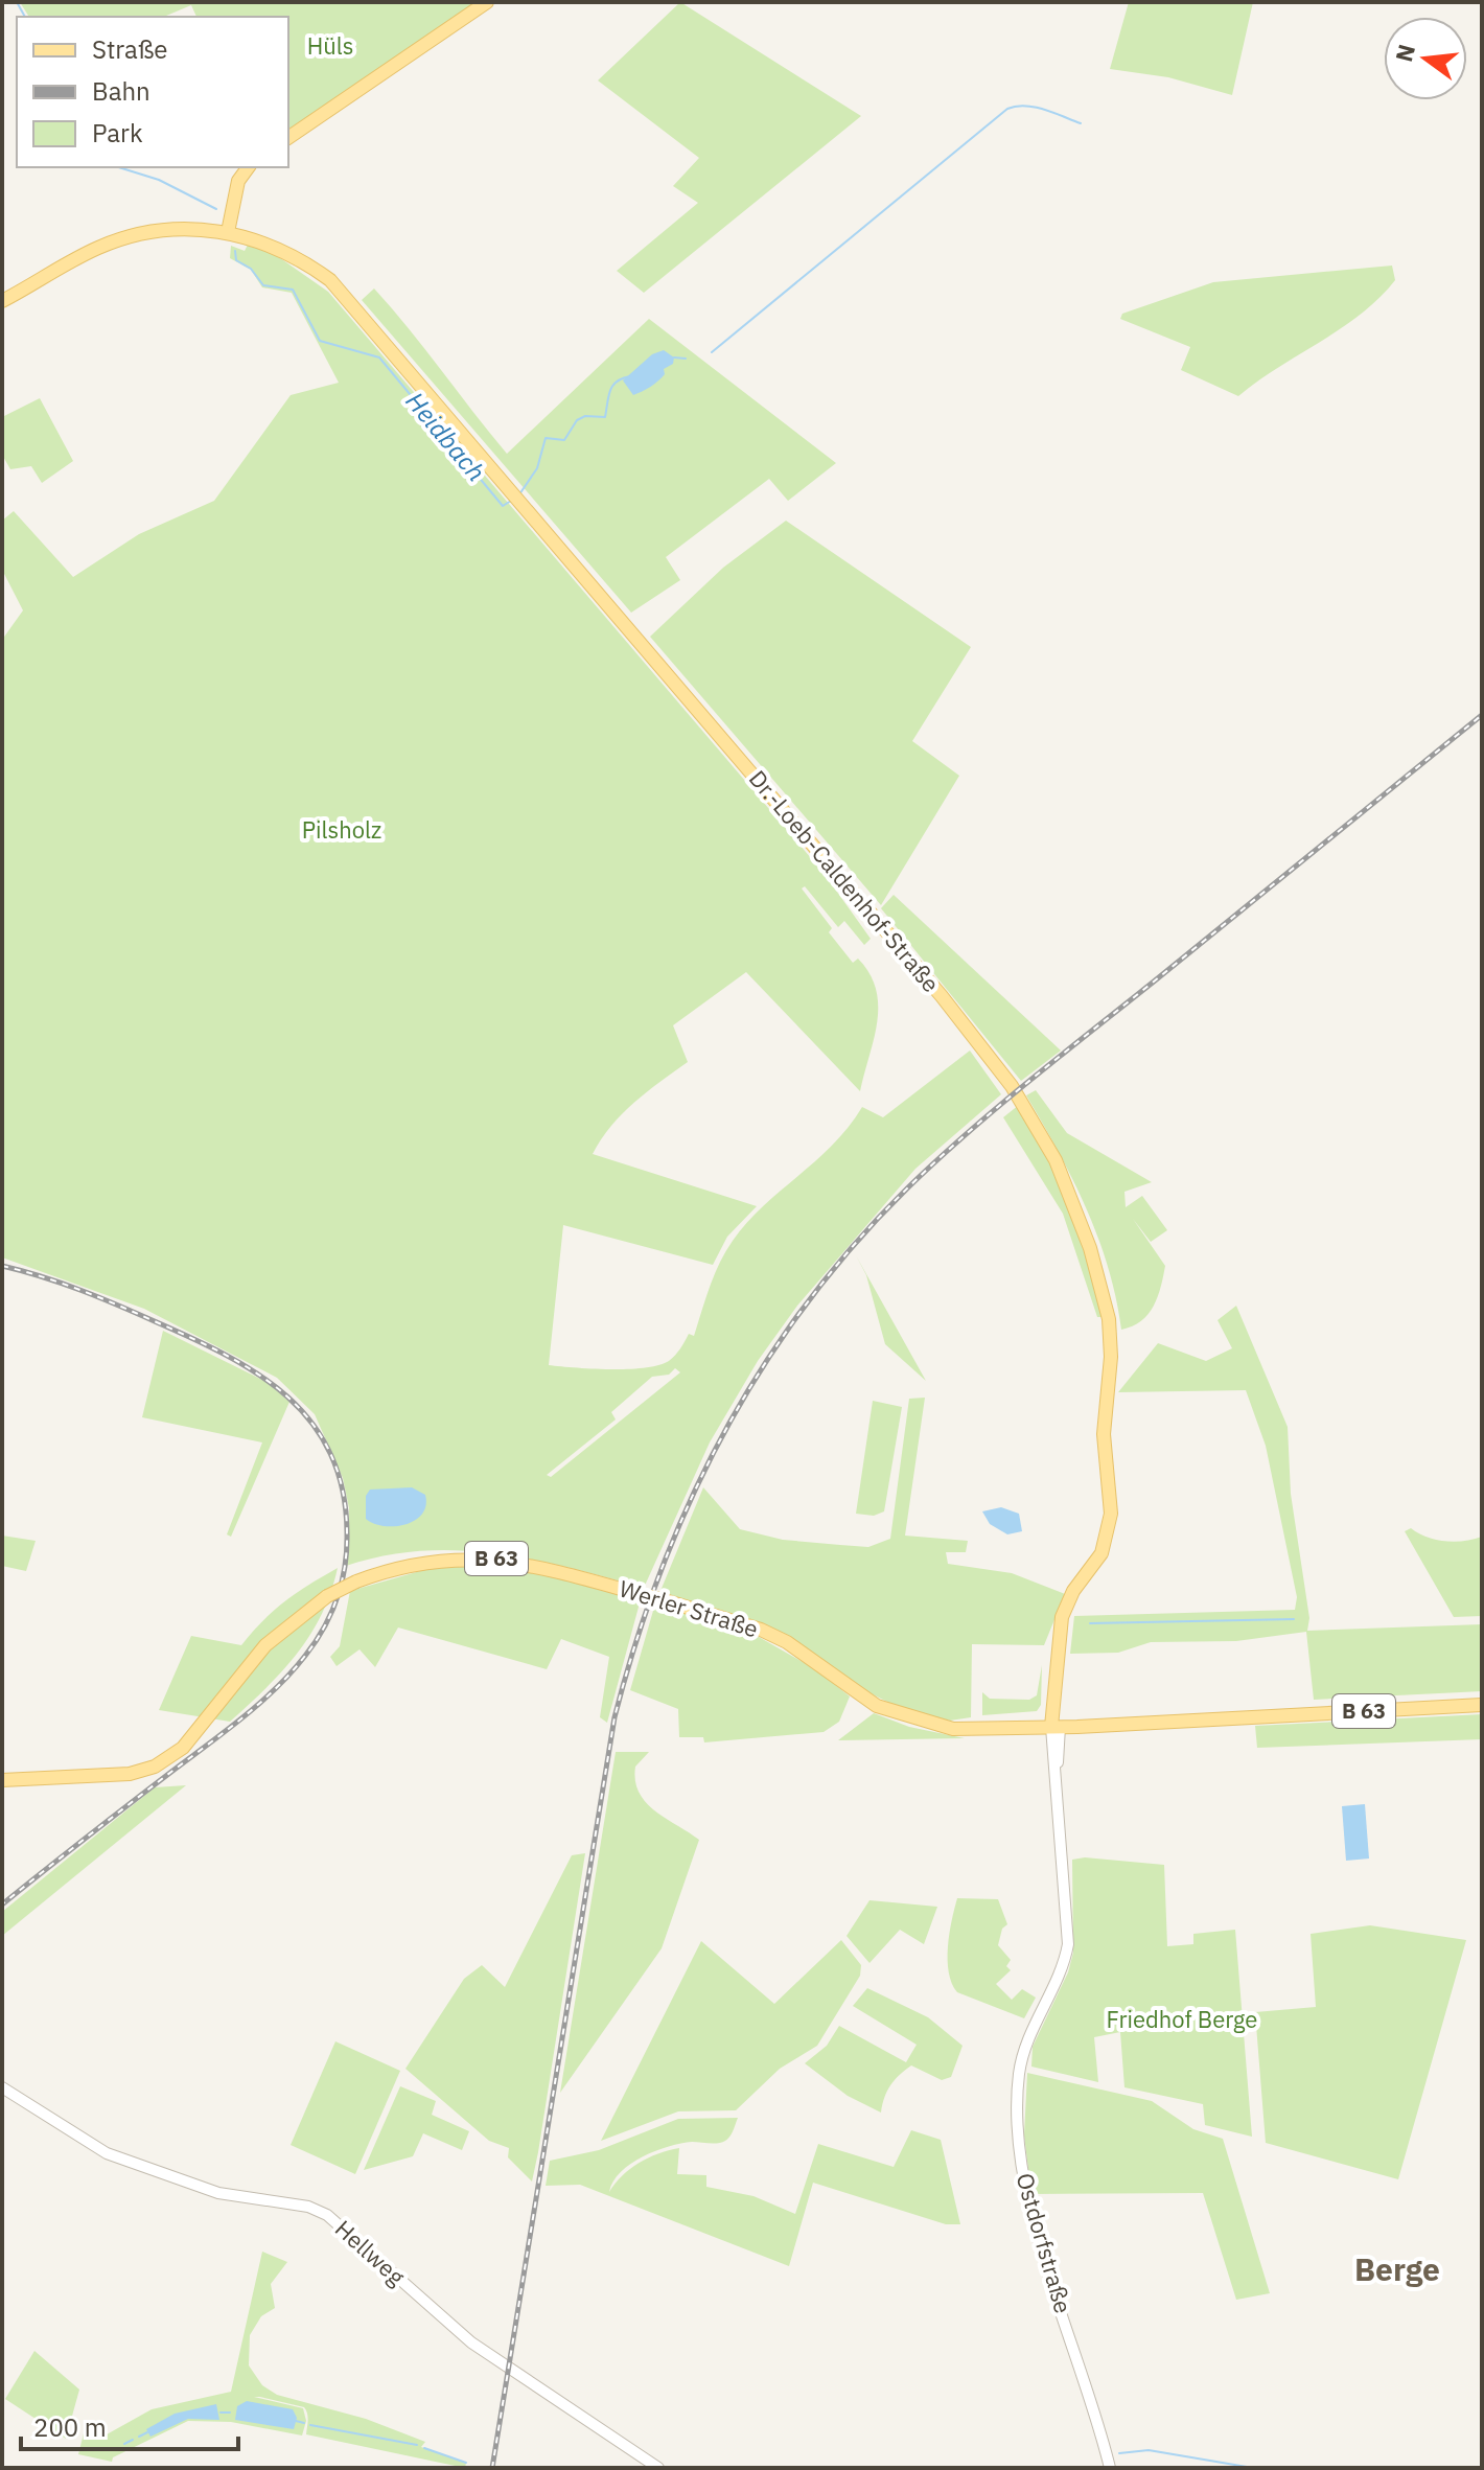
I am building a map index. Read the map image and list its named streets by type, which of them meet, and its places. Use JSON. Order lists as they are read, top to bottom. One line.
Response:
{"streets":{"main road":["Dr.-Loeb-Caldenhof-Straße","B 63","Werler Straße"],"street":["Ostdorfstraße","Hellweg"]},"crossings":[["Dr.-Loeb-Caldenhof-Straße","Werler Straße"],["Dr.-Loeb-Caldenhof-Straße","Ostdorfstraße"],["Werler Straße","Ostdorfstraße"]],"districts":["Berge"],"water":["Heidbach"],"parks":["Hüls","Pilsholz","Friedhof Berge"],"legend":["Straße","Bahn","Park"],"scale_bar":"200 m","north":"left"}
